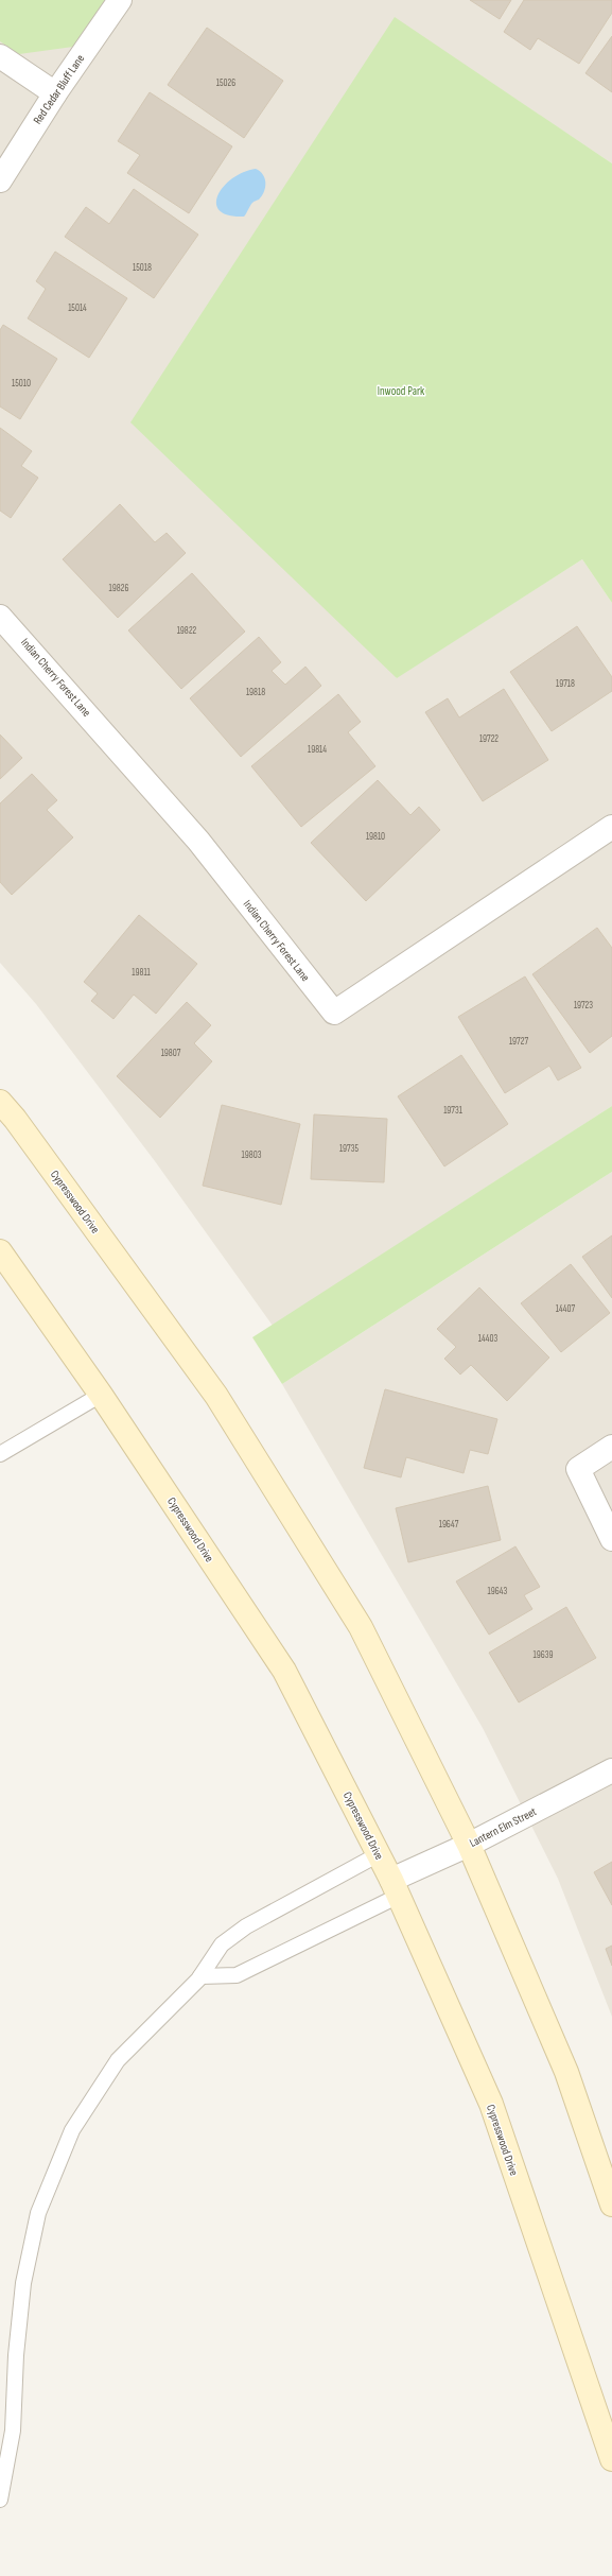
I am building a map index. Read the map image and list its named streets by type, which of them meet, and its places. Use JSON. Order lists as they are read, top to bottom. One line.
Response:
{"streets":{"main road":["Cypresswood Drive"],"street":["Red Cedar Bluff Lane","Indian Cherry Forest Lane","Lantern Elm Street"]},"crossings":[["Cypresswood Drive","Lantern Elm Street"]],"parks":["Inwood Park"],"house_numbers":["15026","15018","15014","15010","19826","19822","19718","19818","19722","19814","19810","19811","19723","19727","19807","19731","19735","19803","14407","14403","19647","19643","19639"]}
